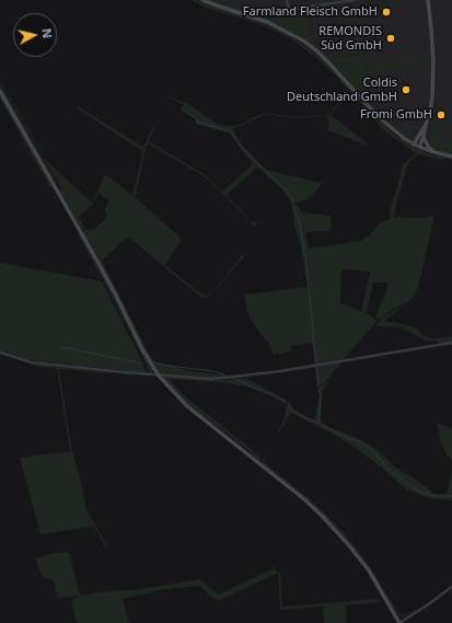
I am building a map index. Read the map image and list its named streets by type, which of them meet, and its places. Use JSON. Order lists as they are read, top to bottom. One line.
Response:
{"places":["Farmland Fleisch GmbH","REMONDIS Süd GmbH","Coldis Deutschland GmbH","Fromi GmbH"],"north":"right"}
